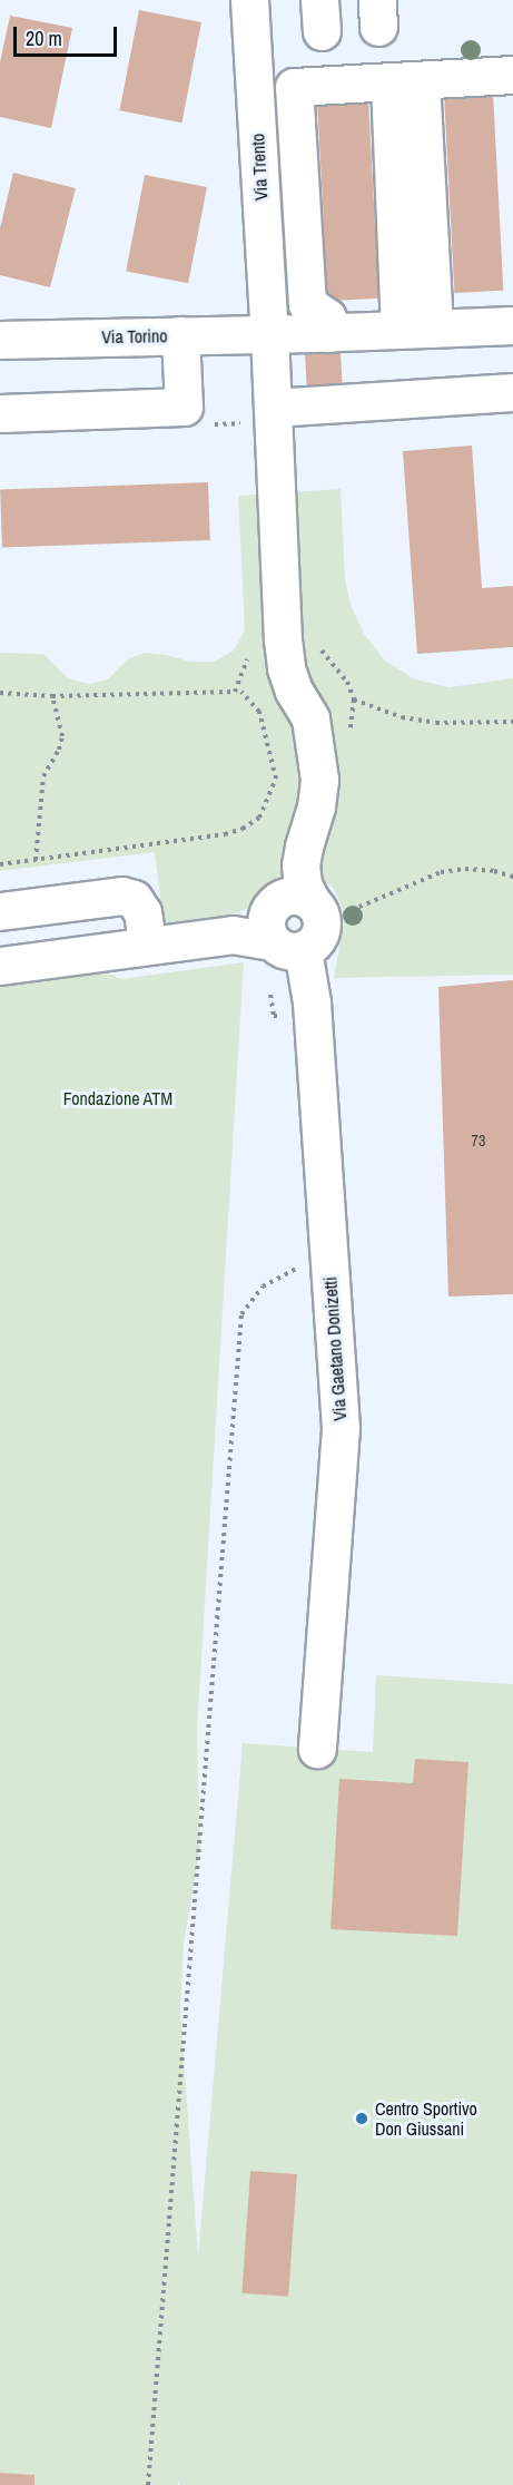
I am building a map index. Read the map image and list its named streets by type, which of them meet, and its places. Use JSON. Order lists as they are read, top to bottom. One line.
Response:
{"streets":{"street":["Via Trento","Via Torino","Via Gaetano Donizetti"]},"crossings":[["Via Trento","Via Torino"],["Via Trento","Via Gaetano Donizetti"]],"parks":["Fondazione ATM"],"places":["Centro Sportivo Don Giussani"],"house_numbers":["73"],"scale_bar":"20 m"}
